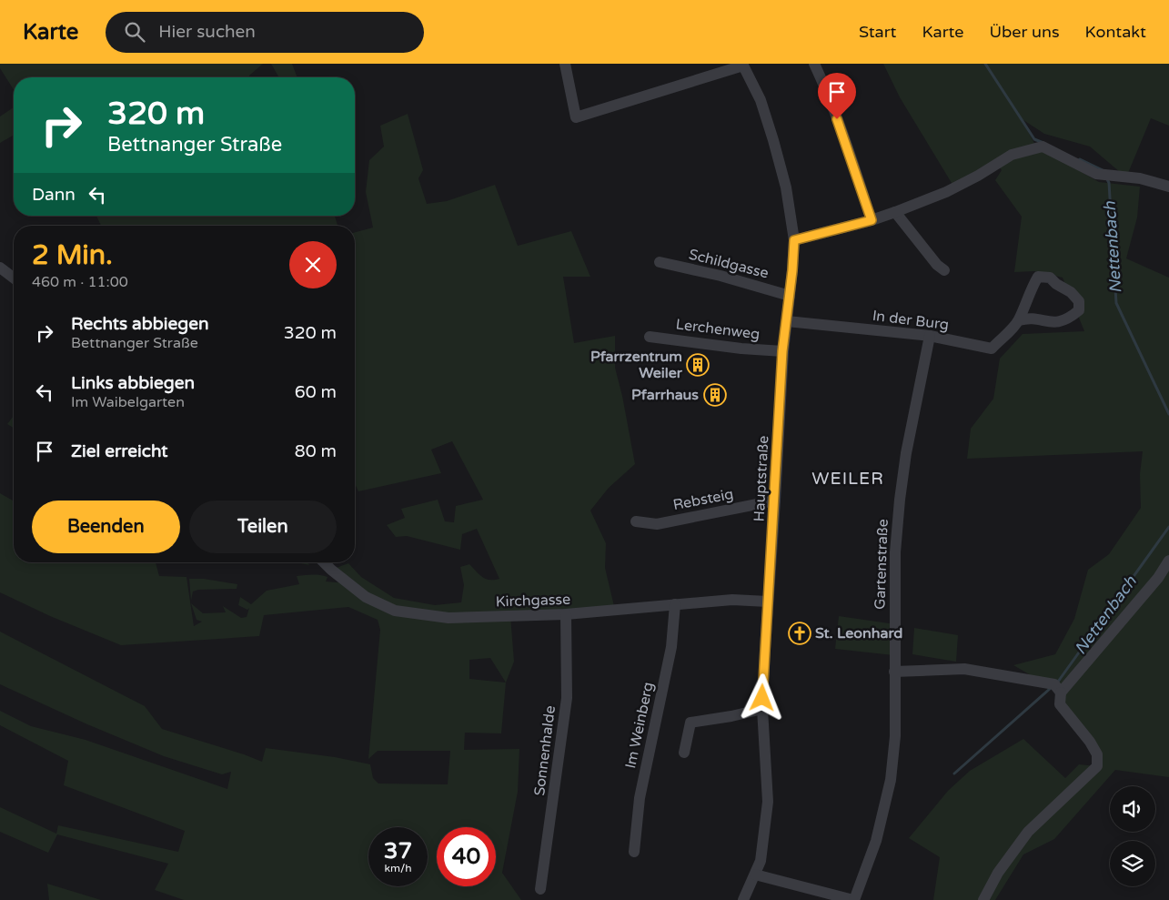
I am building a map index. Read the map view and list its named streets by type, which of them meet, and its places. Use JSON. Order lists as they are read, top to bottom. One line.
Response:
{"streets":{"street":["Schildgasse","In der Burg","Lerchenweg","Hauptstraße","Rebsteig","Gartenstraße","Kirchgasse","Im Weinberg","Sonnenhalde"]},"crossings":[["Schildgasse","Hauptstraße"],["In der Burg","Hauptstraße"],["In der Burg","Gartenstraße"],["Lerchenweg","Hauptstraße"],["Hauptstraße","Rebsteig"],["Hauptstraße","Kirchgasse"],["Kirchgasse","Im Weinberg"],["Kirchgasse","Sonnenhalde"]],"districts":["WEILER"],"water":["Nettenbach"],"places":{"building":["Pfarrzentrum Weiler","Pfarrhaus"],"church":["St. Leonhard"]},"page":{"header":"Karte","search":"Hier suchen","nav":["Start","Karte","Über uns","Kontakt"],"turn":["320 m","Bettnanger Straße"],"then":"Dann","heading":["2 Min.","460 m · 11:00"],"list":[{"name":"Rechts abbiegen","note":"Bettnanger Straße","value":"320 m"},{"name":"Links abbiegen","note":"Im Waibelgarten","value":"60 m"},{"name":"Ziel erreicht","value":"80 m"}],"buttons":["Beenden","Teilen"],"speed":"37 km/h","limit":"40"}}
